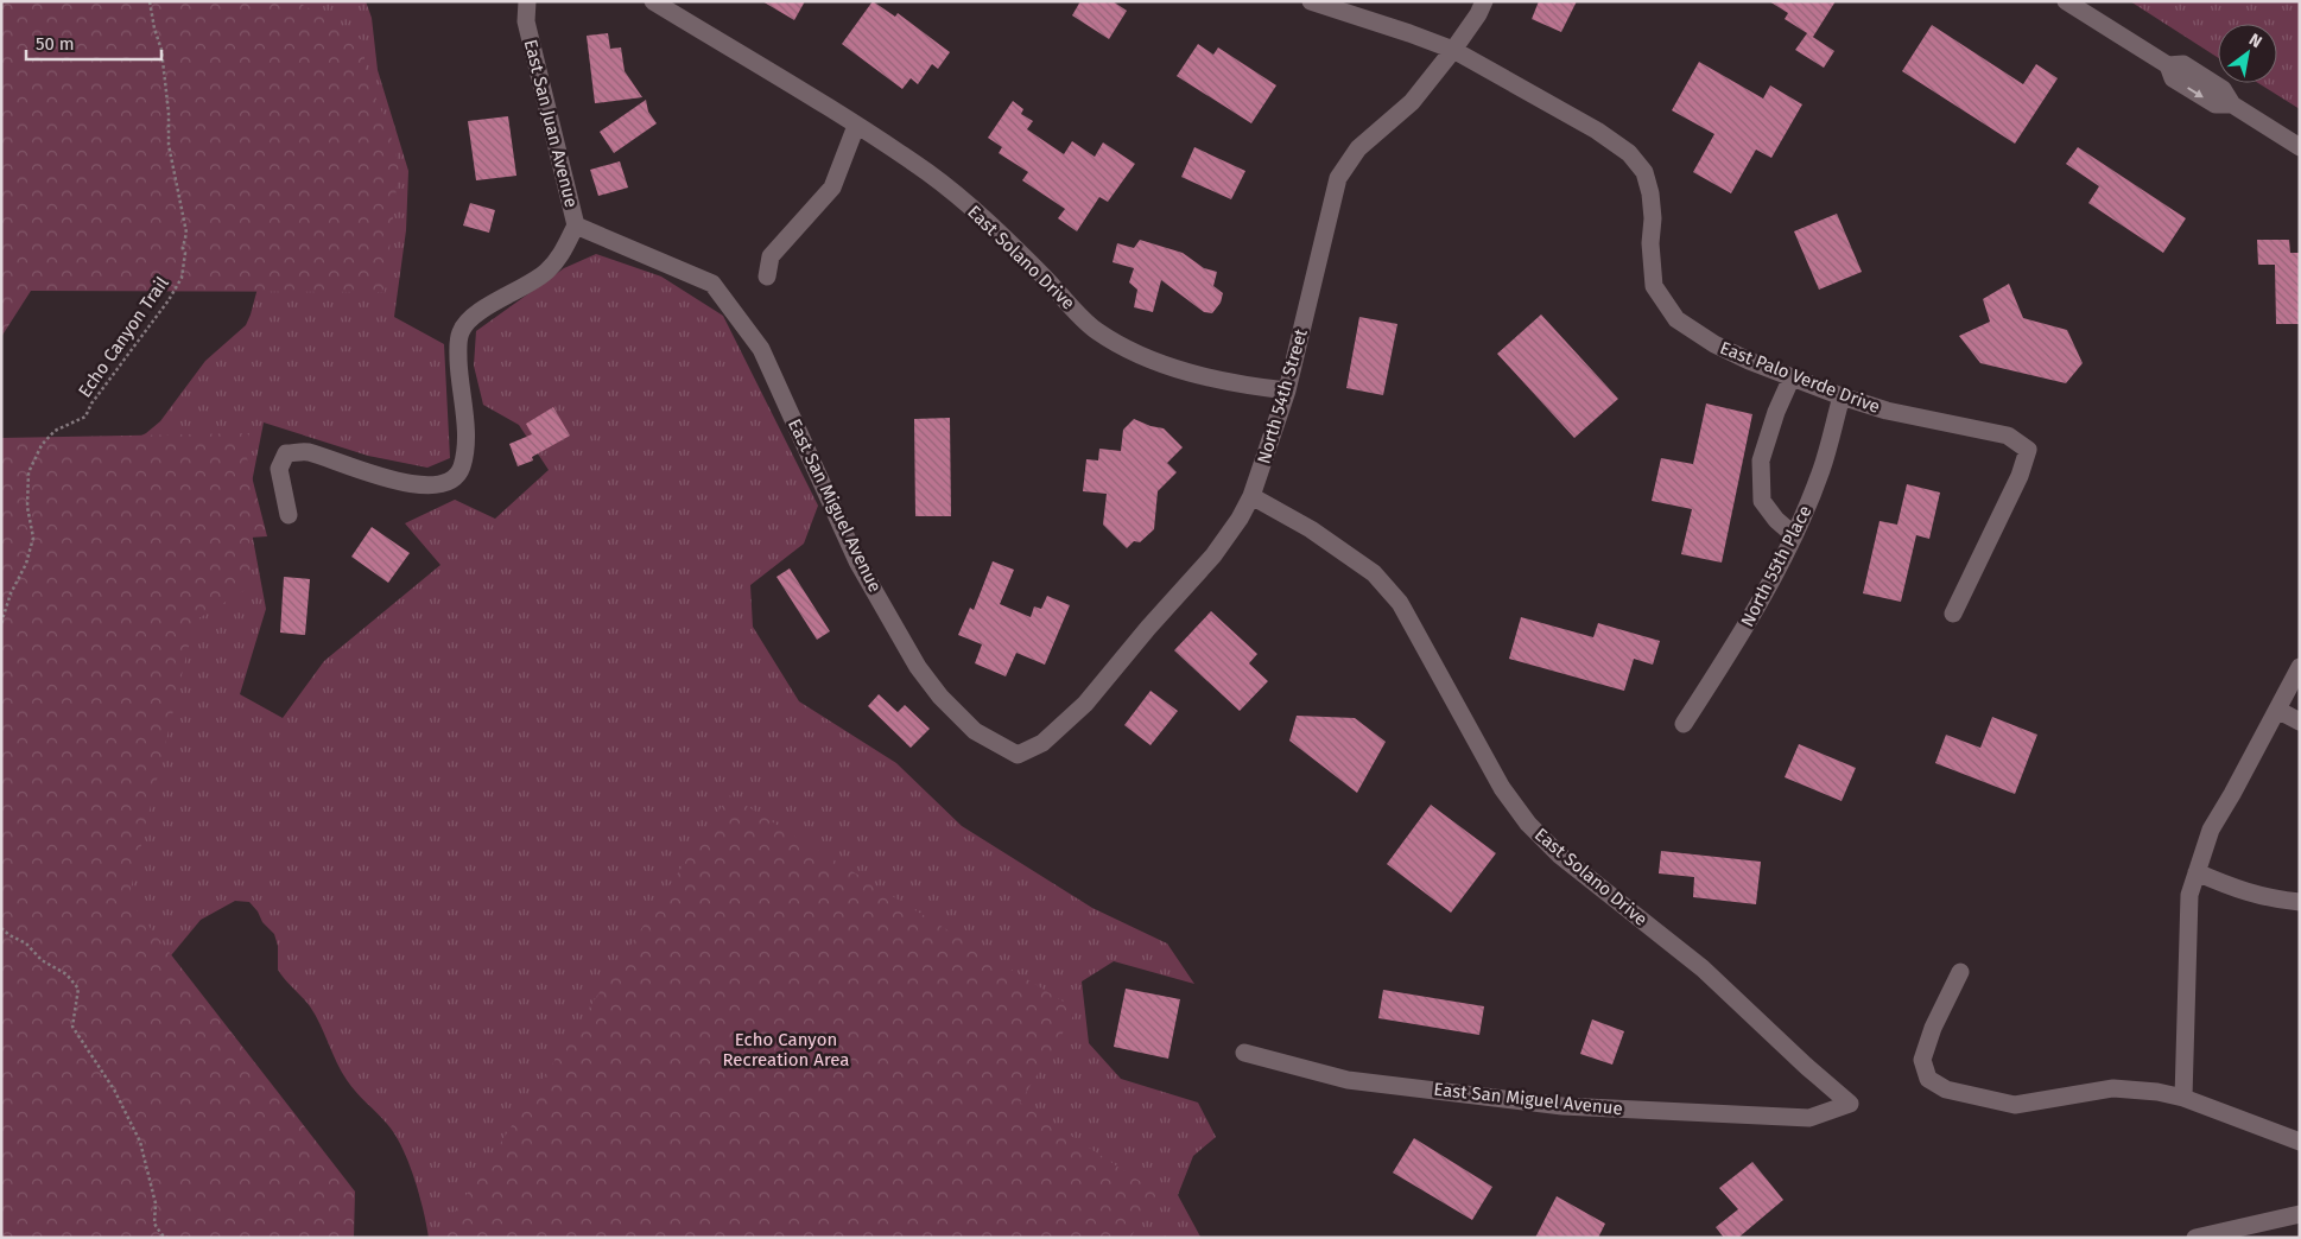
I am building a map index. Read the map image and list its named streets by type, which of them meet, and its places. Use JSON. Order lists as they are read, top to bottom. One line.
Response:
{"streets":{"street":["East San Juan Avenue","East Solano Drive","East Palo Verde Drive","North 54th Street","East San Miguel Avenue","North 55th Place"],"path":["Echo Canyon Trail"]},"crossings":[["East San Juan Avenue","East San Miguel Avenue"],["East Solano Drive","North 54th Street"],["East Solano Drive","East San Miguel Avenue"],["East Palo Verde Drive","North 54th Street"],["East Palo Verde Drive","North 55th Place"],["North 54th Street","East San Miguel Avenue"]],"parks":["Echo Canyon Recreation Area"],"scale_bar":"50 m","north":"top right"}
